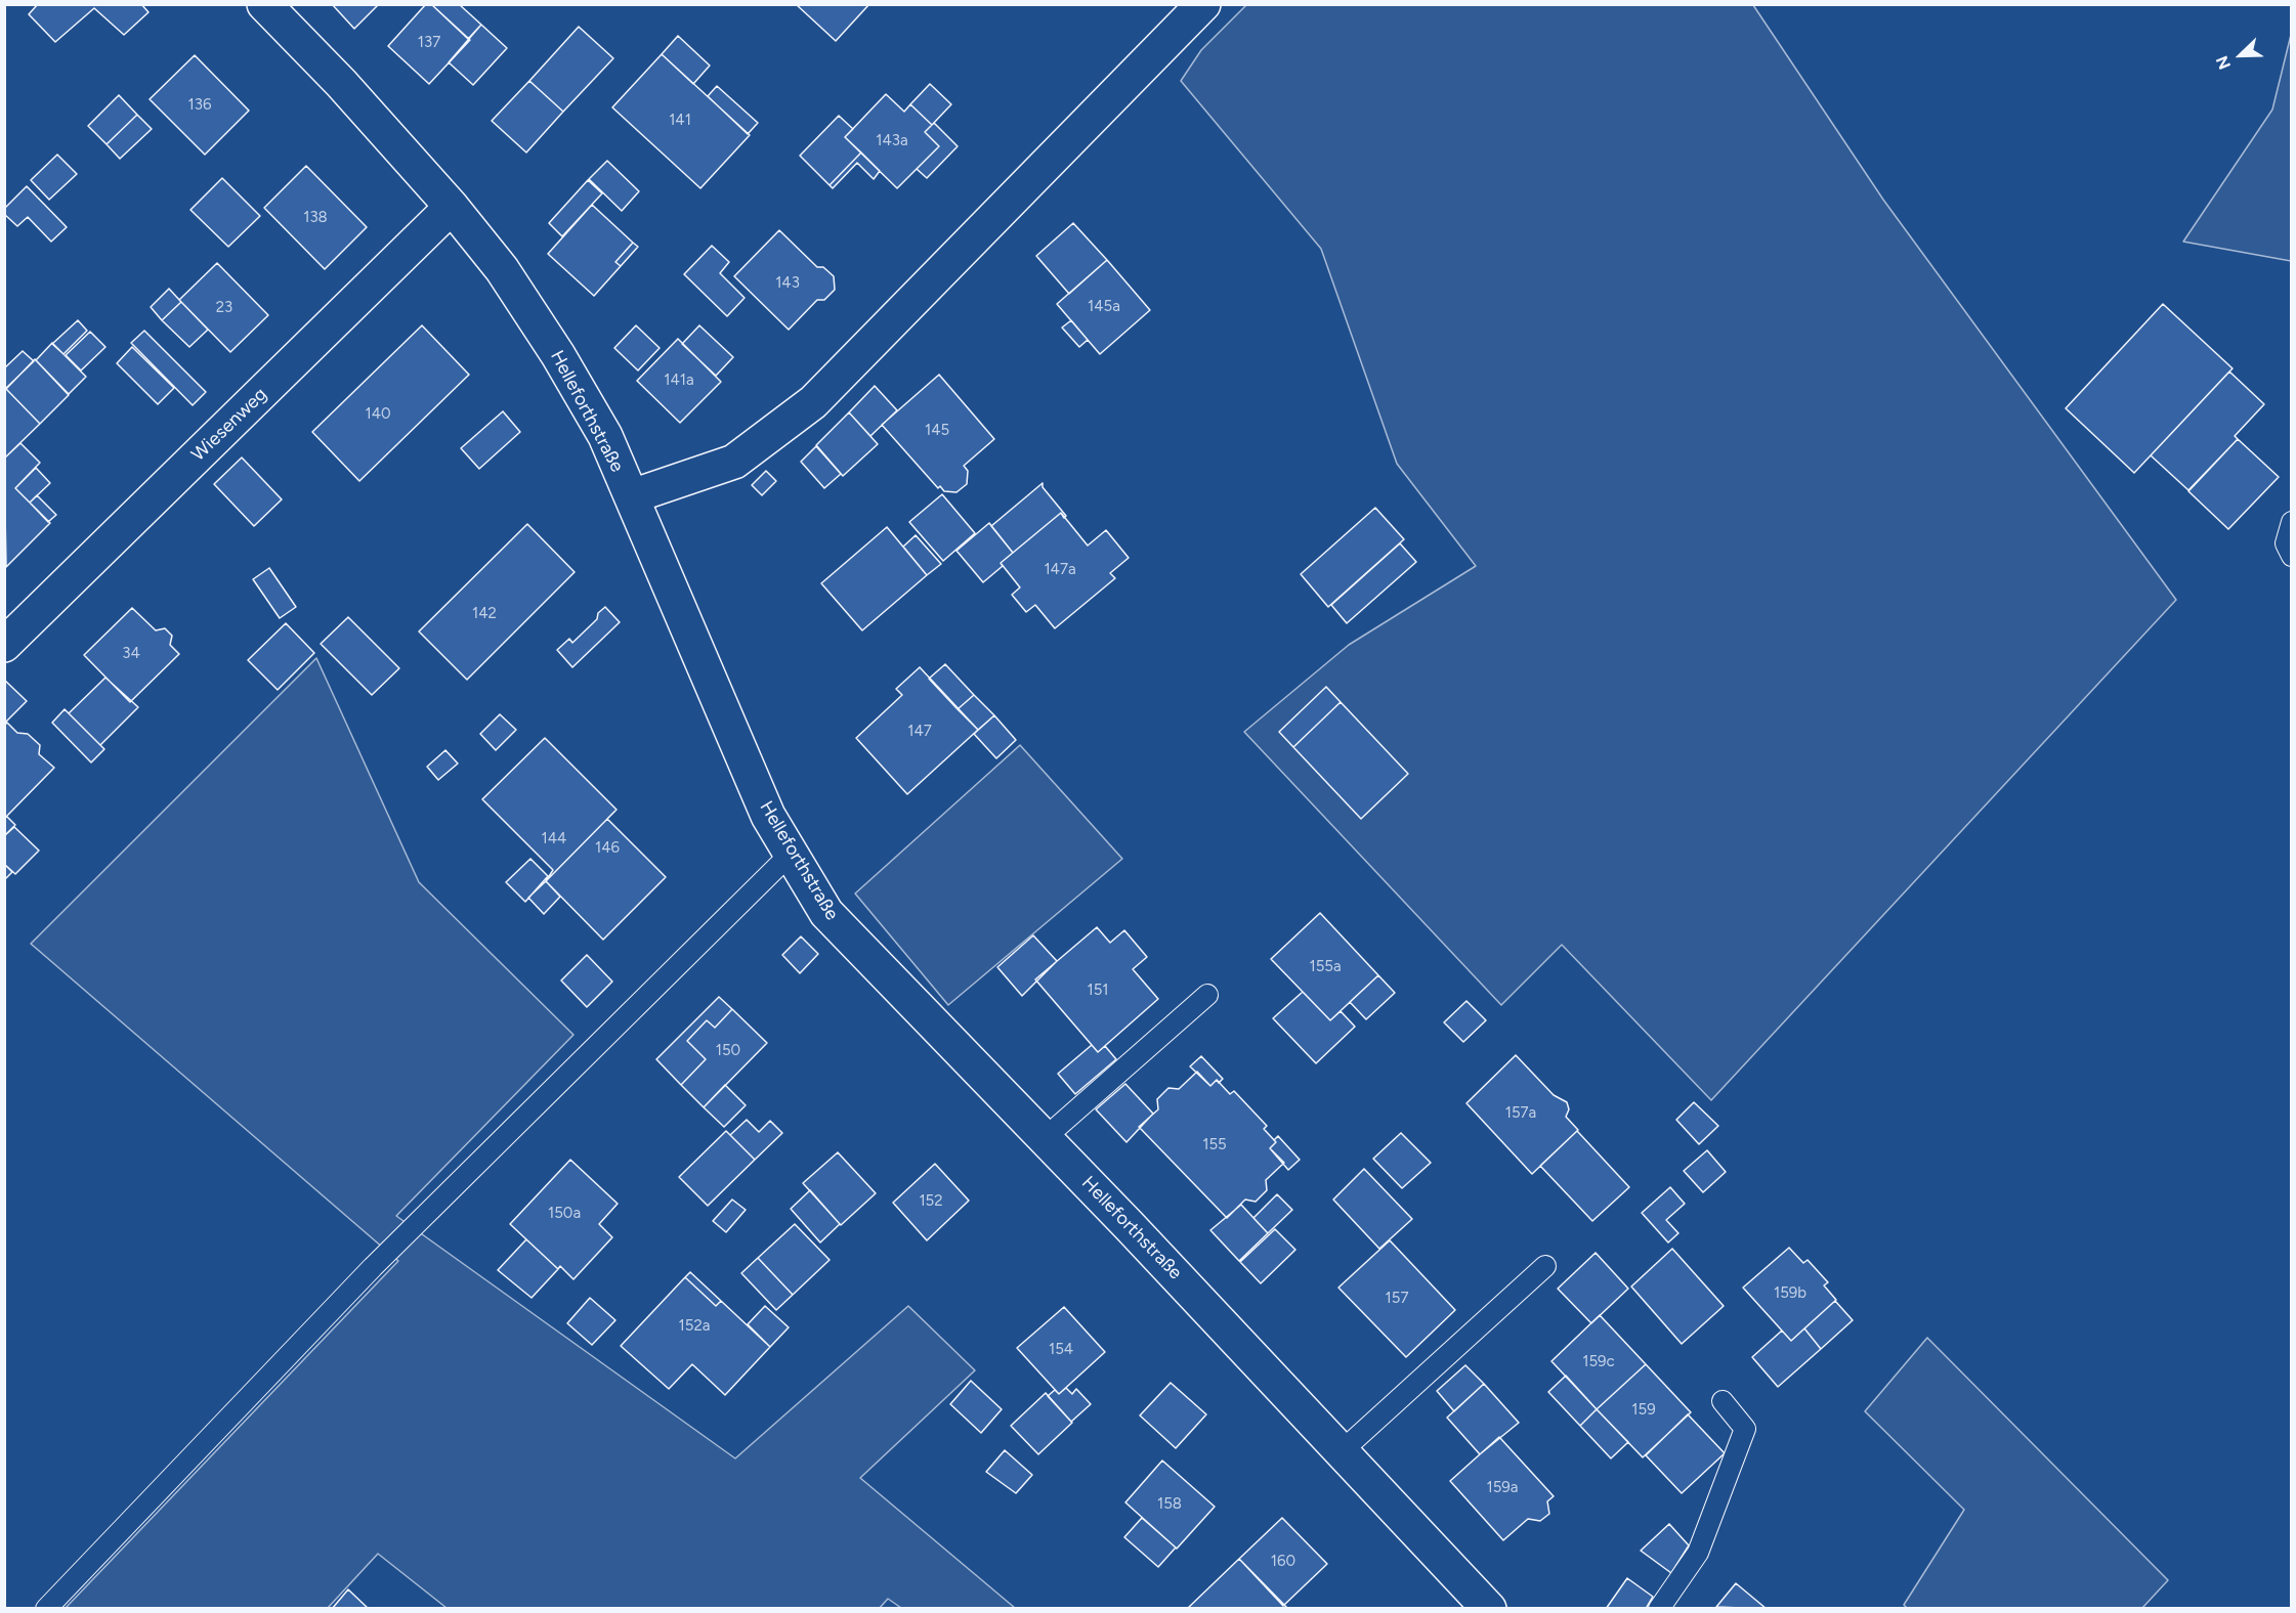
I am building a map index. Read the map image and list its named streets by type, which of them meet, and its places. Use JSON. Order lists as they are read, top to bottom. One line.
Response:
{"streets":{"street":["Helleforthstraße","Wiesenweg"]},"crossings":[["Helleforthstraße","Wiesenweg"]],"house_numbers":["137","136","141","143a","138","143","145a","23","141a","140","145","147a","142","34","147","144","146","155a","151","150","157a","155","152","150a","159b","157","152a","154","159c","159","159a","158","160"],"north":"bottom left"}
